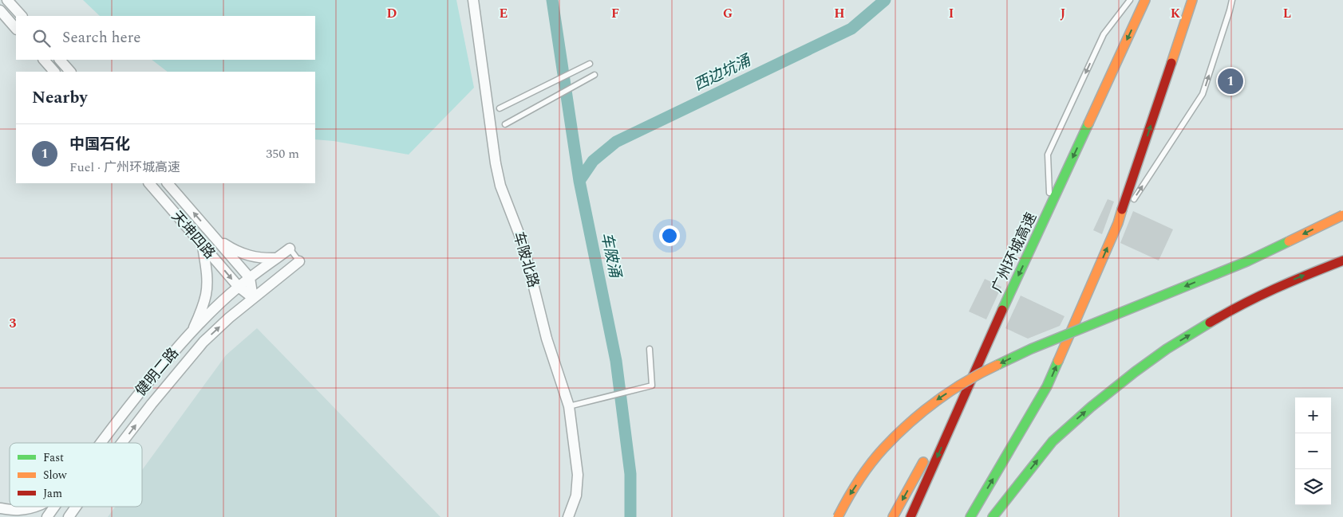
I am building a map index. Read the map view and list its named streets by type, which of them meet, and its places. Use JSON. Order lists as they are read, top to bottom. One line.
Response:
{"streets":{"highway":["广州环城高速"],"street":["天坤四路","车陂北路","健明二路"]},"crossings":[["天坤四路","健明二路"]],"water":["西边坑涌","车陂涌"],"legend":["Fast","Slow","Jam"],"page":{"search":"Search here","pins":"1","heading":"Nearby","list":[{"mark":"1","name":"中国石化","note":"Fuel · 广州环城高速","value":"350 m"}],"map_buttons":["+","−"]},"grid":{"columns":["D","E","F","G","H","I","J","K","L"],"rows":["3"]}}
